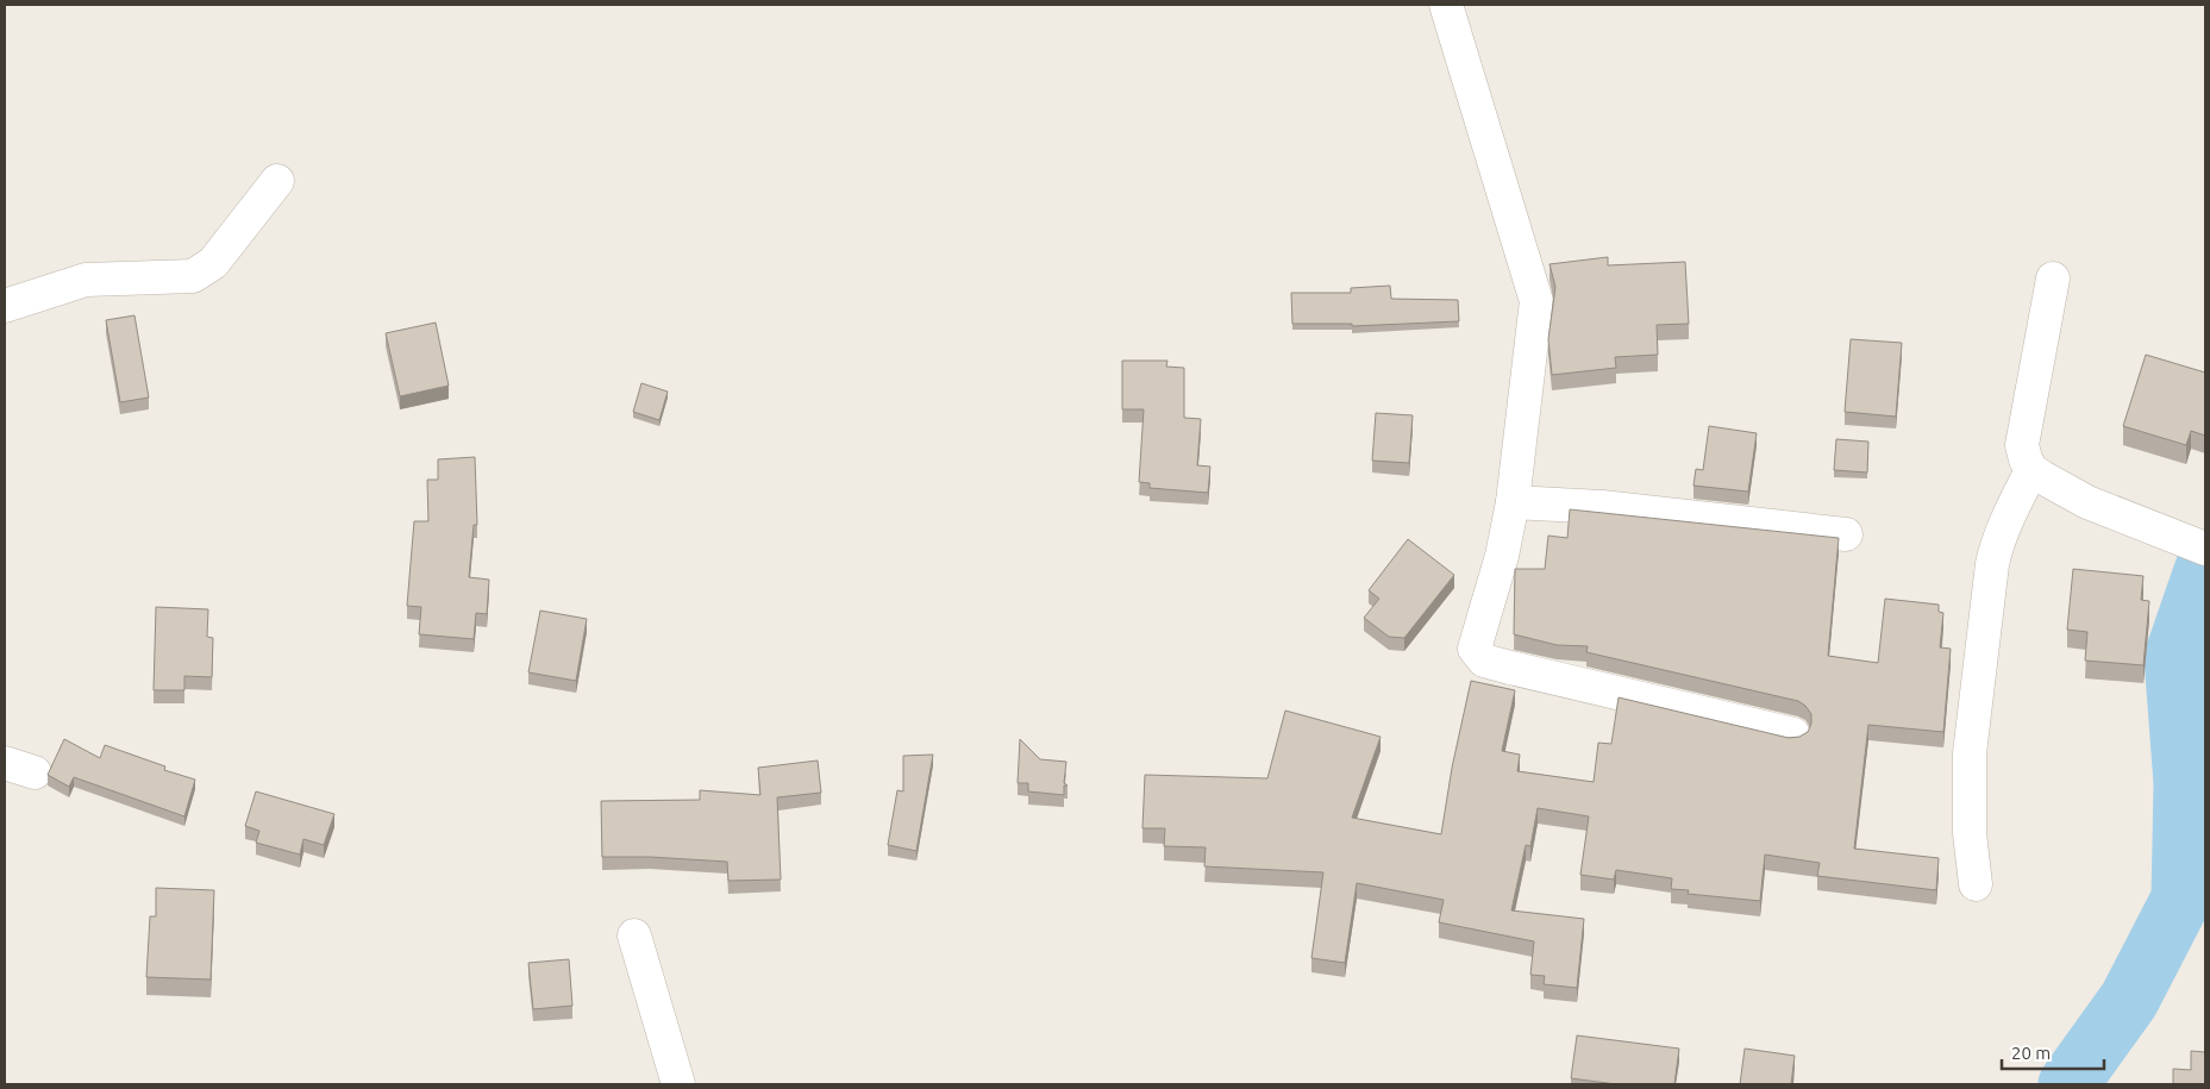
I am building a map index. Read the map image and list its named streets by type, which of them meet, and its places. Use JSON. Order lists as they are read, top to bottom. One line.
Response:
{"scale_bar":"20 m"}
